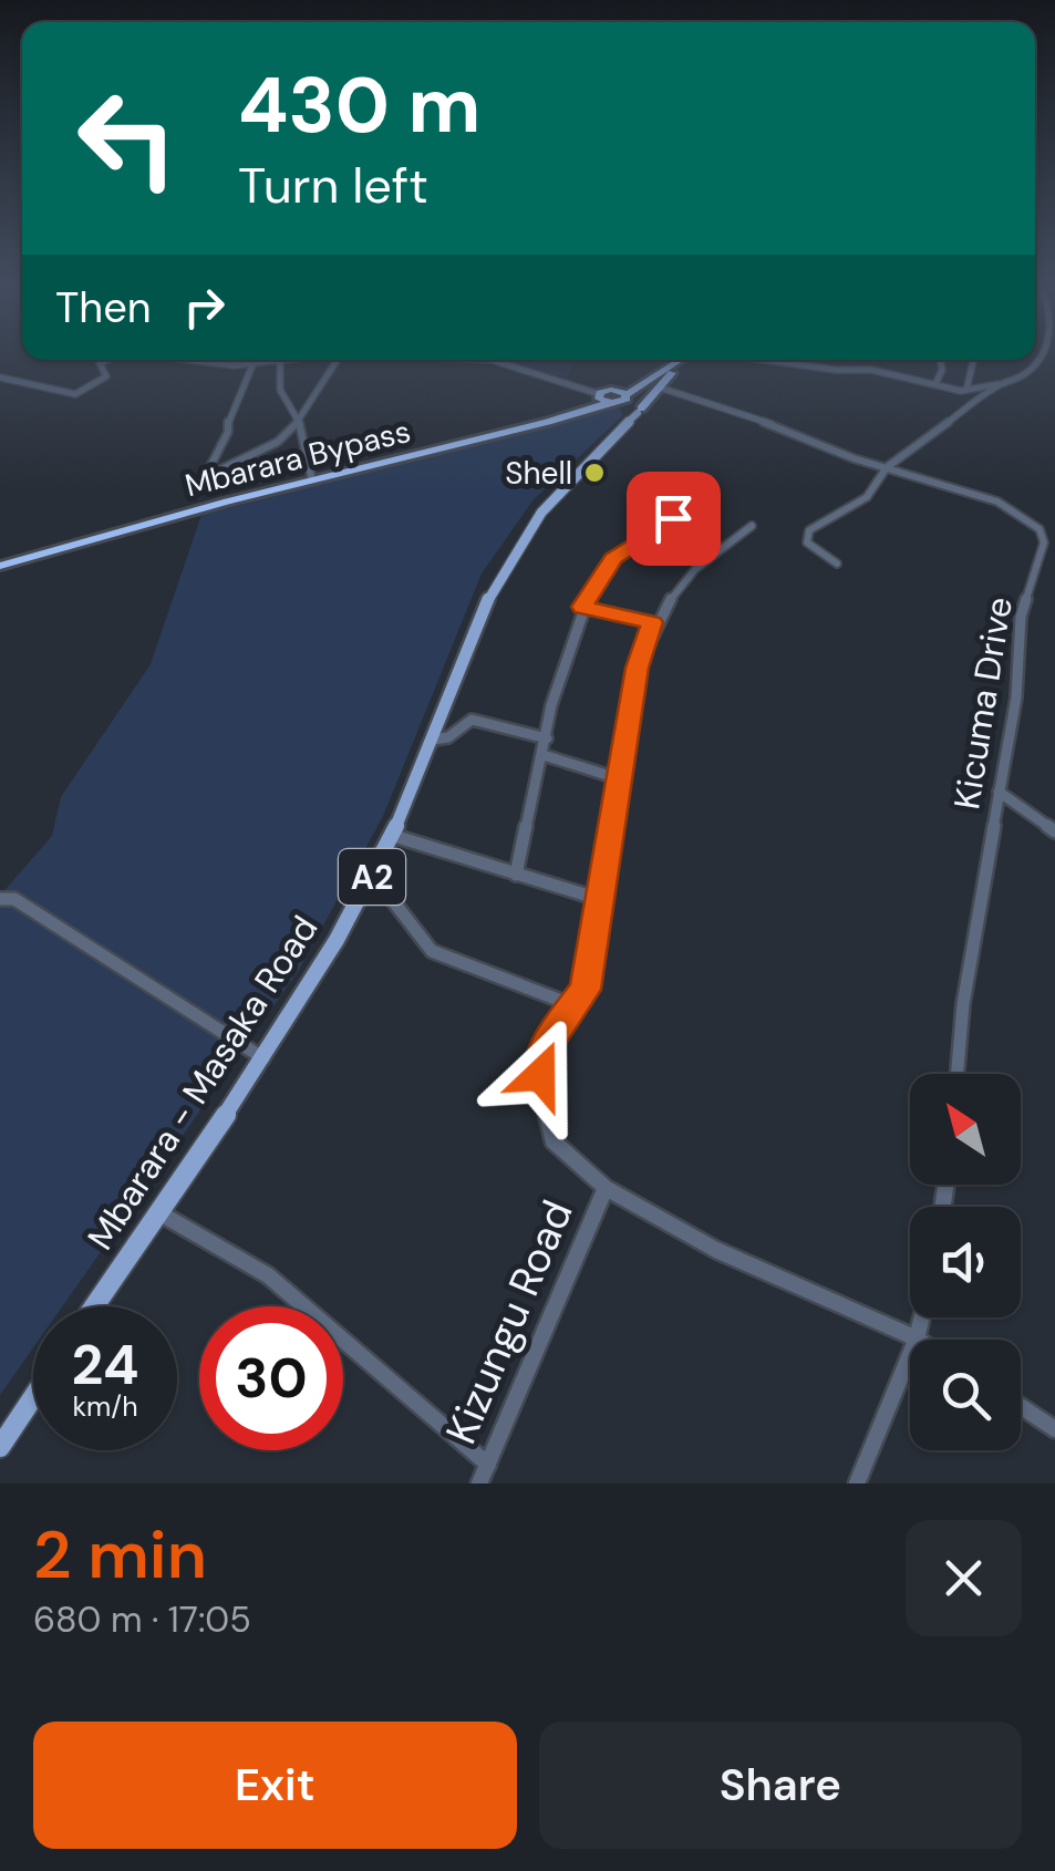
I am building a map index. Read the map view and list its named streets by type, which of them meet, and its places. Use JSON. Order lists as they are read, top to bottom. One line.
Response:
{"streets":{"highway":["Mbarara Bypass","A2"],"main road":["Mbarara - Masaka Road"],"street":["Kicuma Drive","Kizungu Road"]},"crossings":[["Mbarara Bypass","A2"],["Kicuma Drive","A2"],["A2","Mbarara - Masaka Road"]],"places":["Shell"],"north":"top left","page":{"turn":["430 m","Turn left"],"then":"Then","speed":"24 km/h","limit":"30","heading":["2 min","680 m · 17:05"],"buttons":["Exit","Share"]}}
